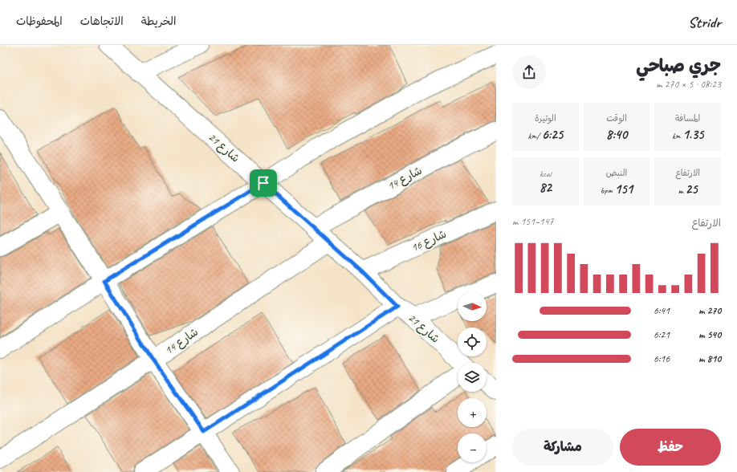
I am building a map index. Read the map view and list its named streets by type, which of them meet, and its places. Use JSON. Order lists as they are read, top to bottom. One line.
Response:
{"streets":{"street":["شارع 21","شارع 14","شارع 16"]},"crossings":[["شارع 21","شارع 14"],["شارع 21","شارع 16"]],"north":"right","page":{"header":"Stridr","nav":["الخريطة","الاتجاهات","المحفوظات"],"heading":["جري صباحي","08:23 · 5 × 270 m"],"stats":[["المسافة","1.35 km"],["الوقت","8:40"],["الوتيرة","6:25 /km"],["الارتفاع","25 m"],["النبض","151 bpm"],["kcal","82"]],"chart":["الارتفاع","147–151 m"],"map_buttons":["+","−"],"list":[{"name":"270 m","note":"6:41"},{"name":"540 m","note":"6:21"},{"name":"810 m","note":"6:16"}],"buttons":["حفظ","مشاركة"]}}
